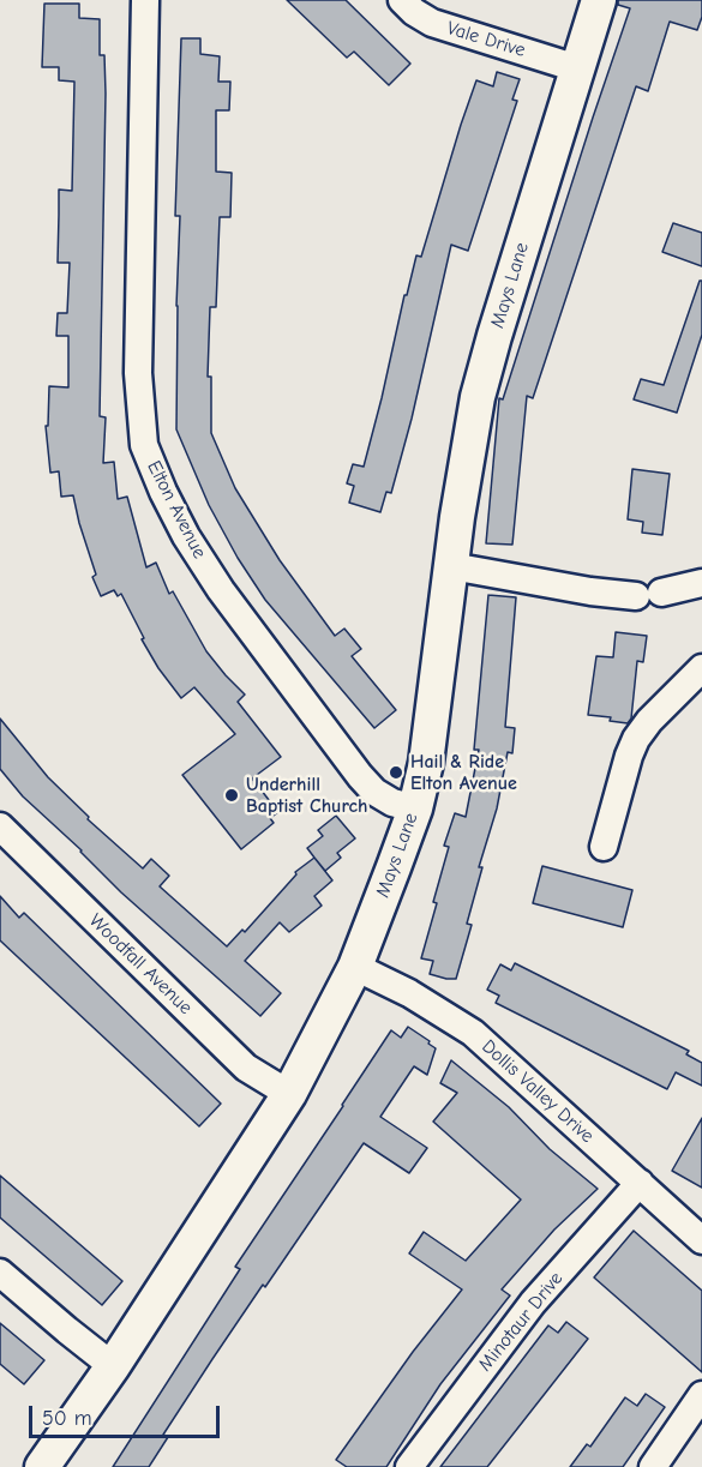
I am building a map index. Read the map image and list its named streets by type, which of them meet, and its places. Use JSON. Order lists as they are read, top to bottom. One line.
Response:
{"streets":{"street":["Vale Drive","Mays Lane","Elton Avenue","Woodfall Avenue","Dollis Valley Drive","Minotaur Drive"]},"crossings":[["Vale Drive","Mays Lane"],["Mays Lane","Elton Avenue"],["Mays Lane","Woodfall Avenue"],["Mays Lane","Dollis Valley Drive"],["Dollis Valley Drive","Minotaur Drive"]],"places":["Hail & Ride Elton Avenue","Underhill Baptist Church"],"scale_bar":"50 m"}
